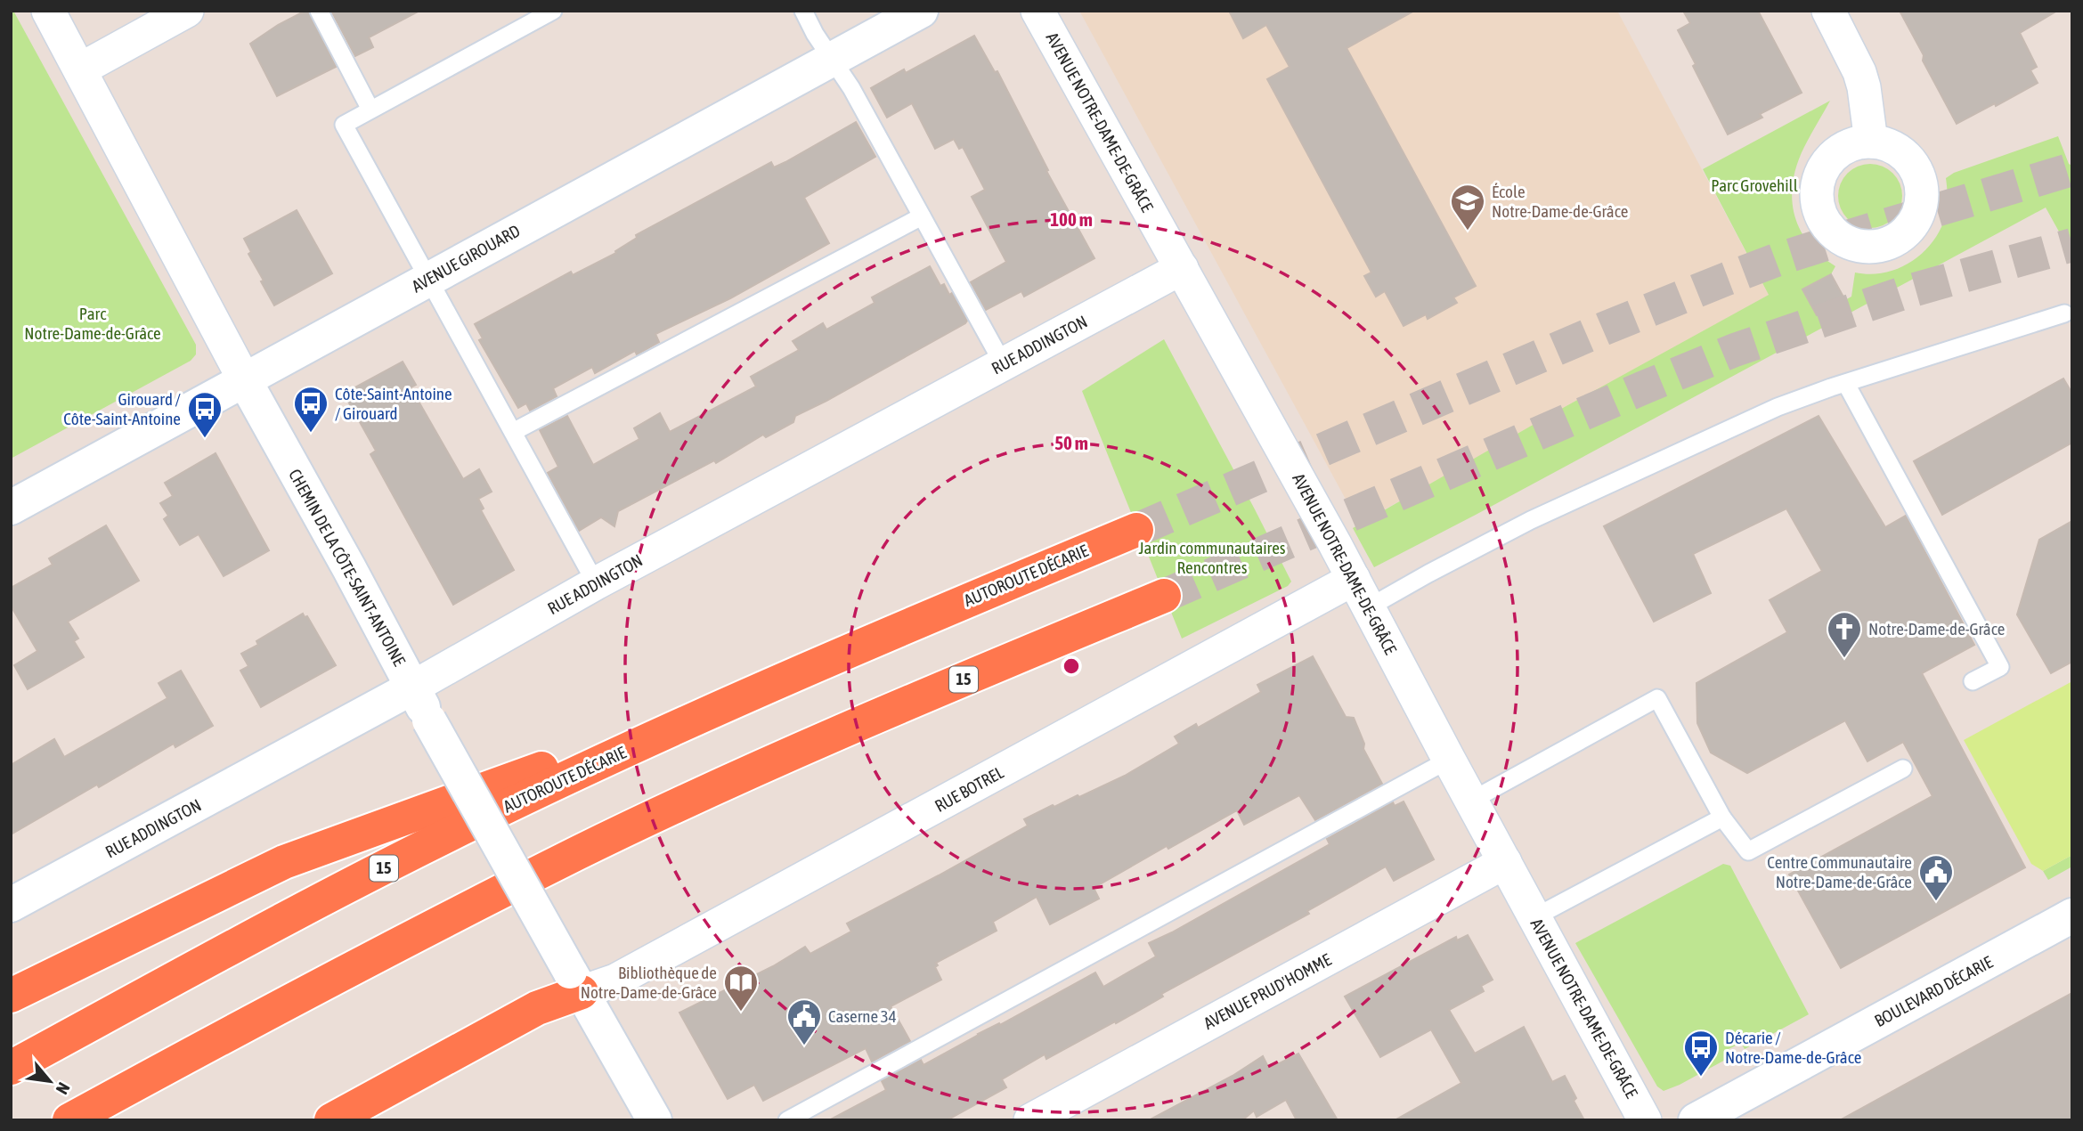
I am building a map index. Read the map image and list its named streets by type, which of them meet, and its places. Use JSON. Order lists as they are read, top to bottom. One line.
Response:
{"streets":{"highway":["AUTOROUTE DÉCARIE","15"],"street":["AVENUE NOTRE-DAME-DE-GRÂCE","AVENUE GIROUARD","RUE ADDINGTON","CHEMIN DE LA CÔTE-SAINT-ANTOINE","RUE BOTREL","AVENUE PRUD'HOMME","BOULEVARD DÉCARIE"]},"crossings":[["AVENUE NOTRE-DAME-DE-GRÂCE","RUE ADDINGTON"],["AVENUE NOTRE-DAME-DE-GRÂCE","RUE BOTREL"],["AVENUE NOTRE-DAME-DE-GRÂCE","AVENUE PRUD'HOMME"],["AVENUE GIROUARD","CHEMIN DE LA CÔTE-SAINT-ANTOINE"],["RUE ADDINGTON","CHEMIN DE LA CÔTE-SAINT-ANTOINE"],["CHEMIN DE LA CÔTE-SAINT-ANTOINE","RUE BOTREL"]],"parks":["Parc Grovehill","Parc Notre-Dame-de-Grâce","Jardin communautaires Rencontres"],"places":{"school or university":["École Notre-Dame-de-Grâce"],"bus stop":["Côte-Saint-Antoine / Girouard","Girouard / Côte-Saint-Antoine","Décarie / Notre-Dame-de-Grâce"],"church":["Notre-Dame-de-Grâce"],"public building":["Centre Communautaire Notre-Dame-de-Grâce","Caserne 34"],"library":["Bibliothèque de Notre-Dame-de-Grâce"]},"north":"bottom right","rings":["100 m","50 m"]}
